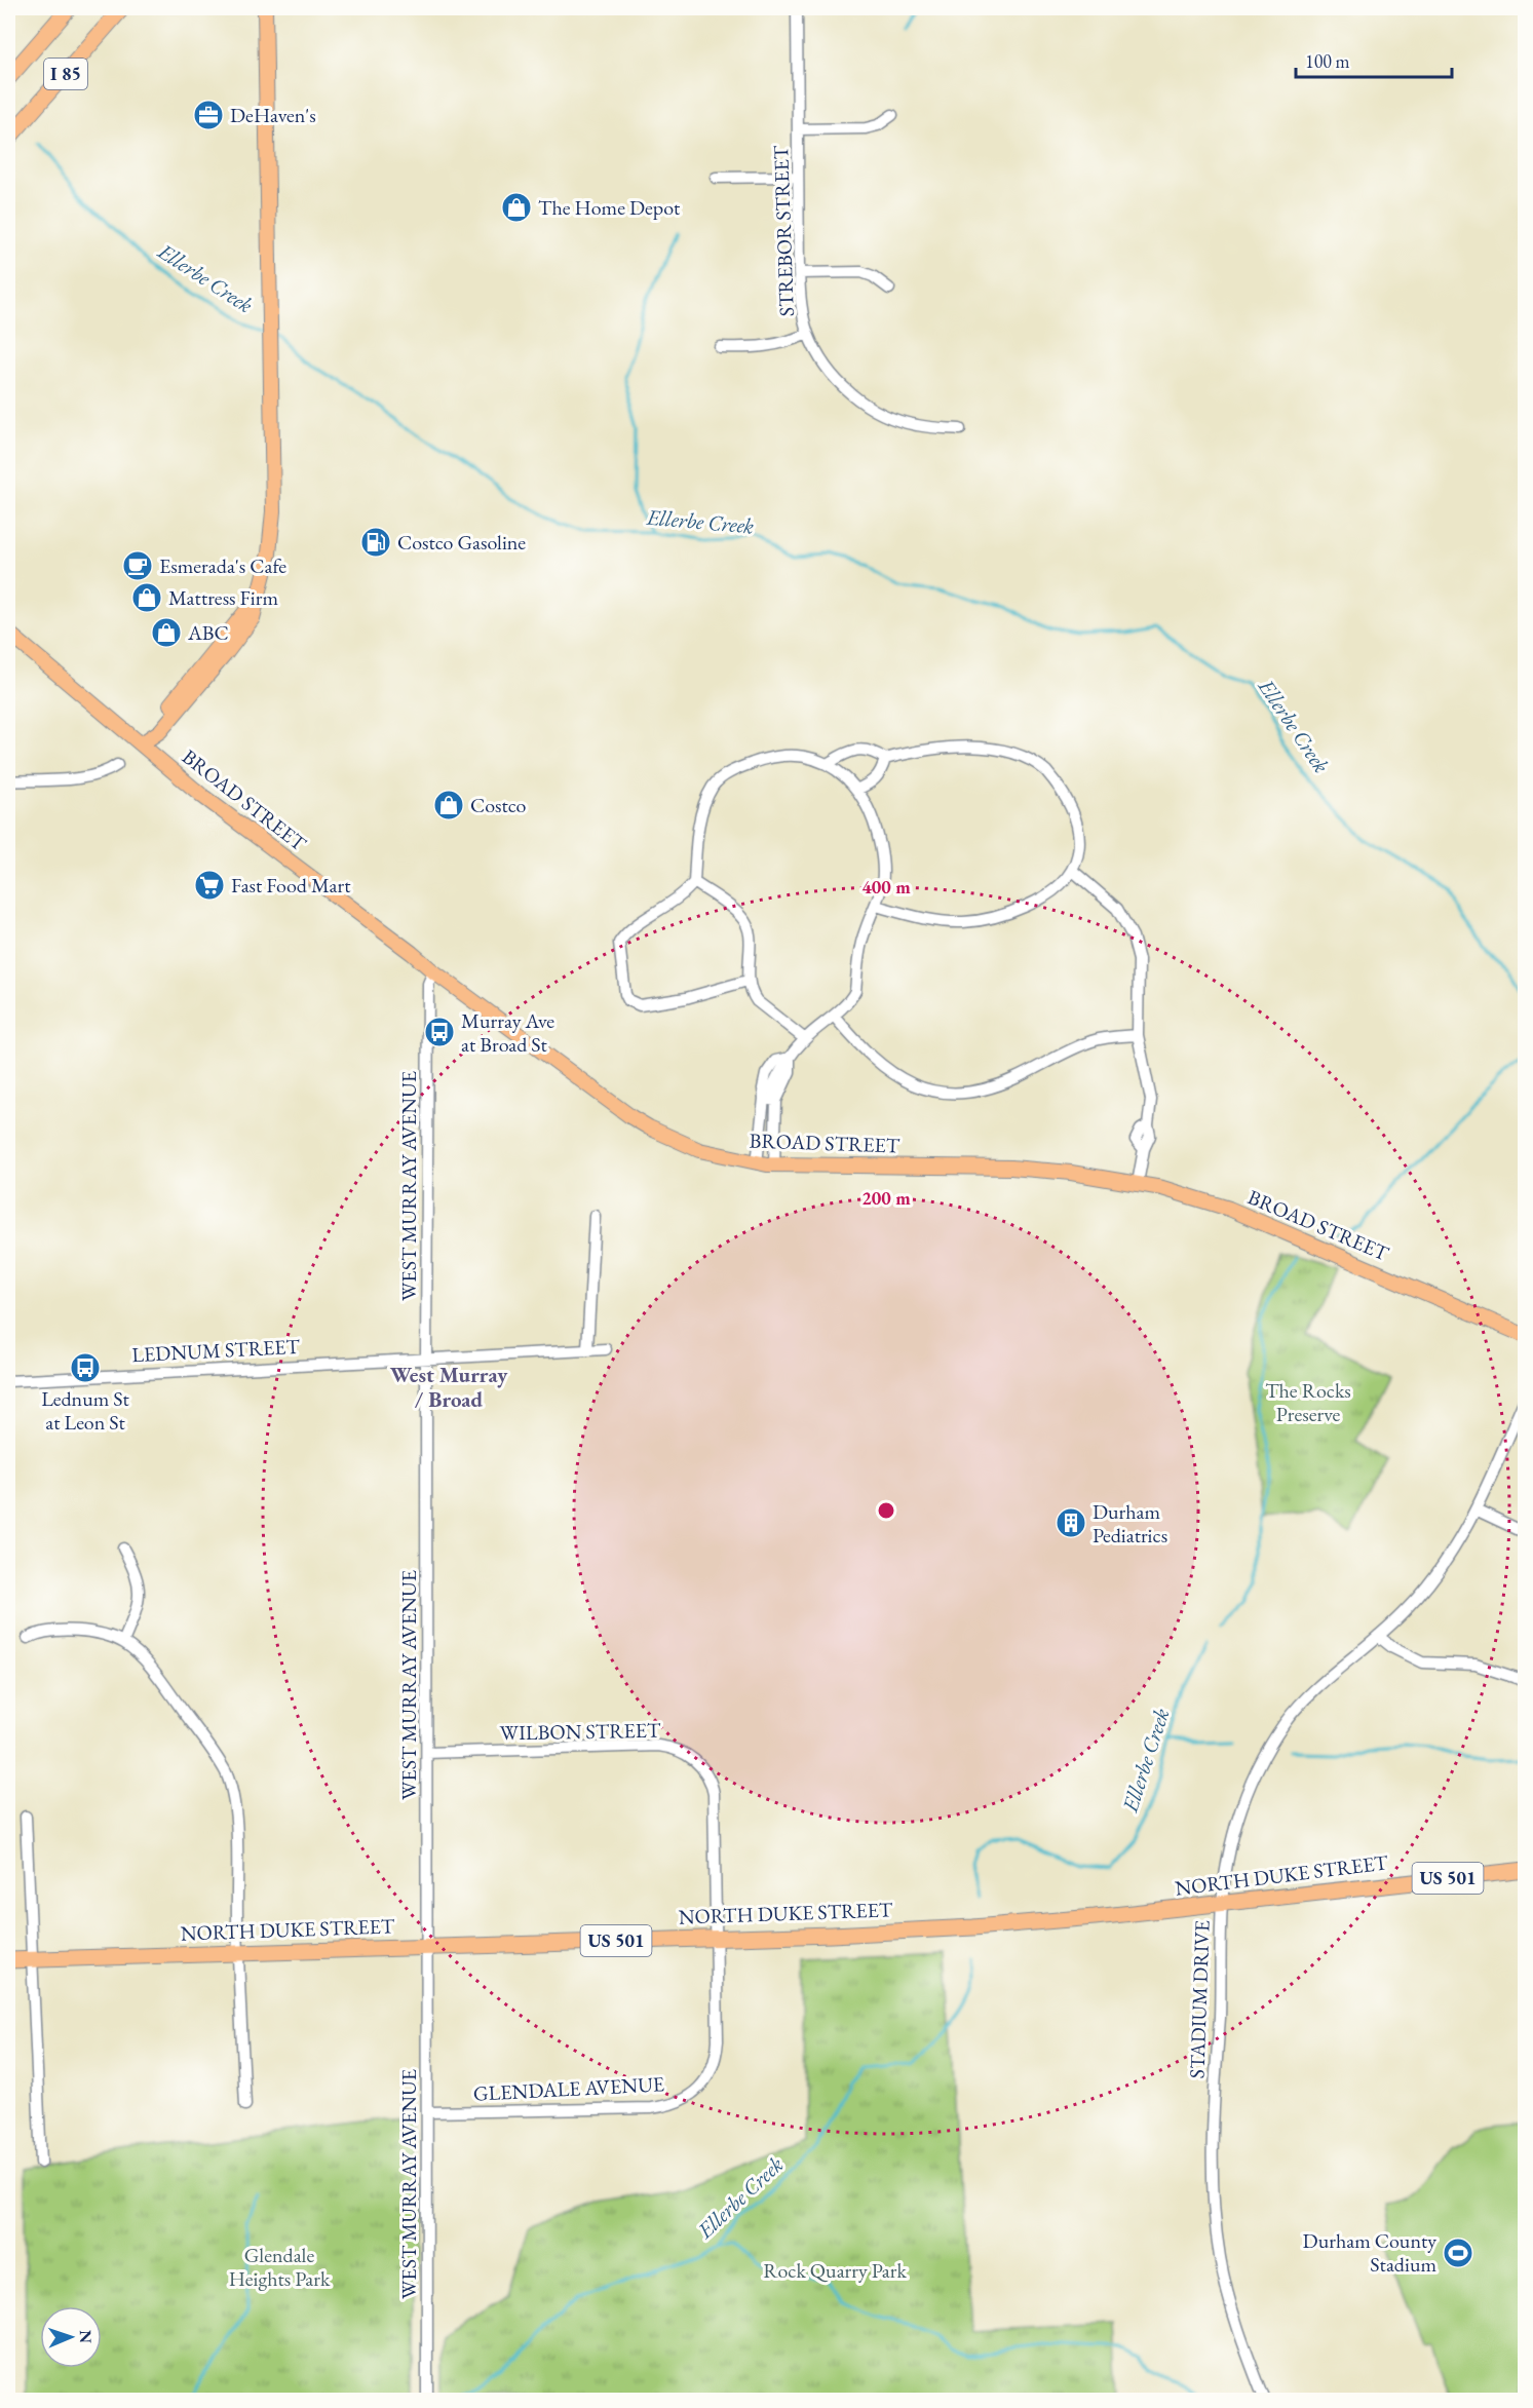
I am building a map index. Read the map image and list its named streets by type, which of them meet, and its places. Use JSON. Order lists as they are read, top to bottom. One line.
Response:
{"streets":{"highway":["I 85","NORTH DUKE STREET","US 501"],"main road":["BROAD STREET"],"street":["STREBOR STREET","WEST MURRAY AVENUE","LEDNUM STREET","WILBON STREET","STADIUM DRIVE","GLENDALE AVENUE"]},"crossings":[["BROAD STREET","WEST MURRAY AVENUE"],["WEST MURRAY AVENUE","LEDNUM STREET"],["WEST MURRAY AVENUE","WILBON STREET"],["WEST MURRAY AVENUE","NORTH DUKE STREET"],["WEST MURRAY AVENUE","GLENDALE AVENUE"],["WILBON STREET","NORTH DUKE STREET"],["WILBON STREET","GLENDALE AVENUE"],["NORTH DUKE STREET","STADIUM DRIVE"],["NORTH DUKE STREET","GLENDALE AVENUE"]],"districts":["West Murray / Broad"],"water":["Ellerbe Creek"],"parks":["The Rocks Preserve","Glendale Heights Park","Rock Quarry Park"],"places":{"office":["DeHaven's"],"shop":["The Home Depot","Mattress Firm","ABC","Costco"],"fuel station":["Costco Gasoline"],"cafe":["Esmerada's Cafe"],"supermarket":["Fast Food Mart"],"bus stop":["Murray Ave at Broad St","Lednum St at Leon St"],"building":["Durham Pediatrics"],"sports":["Durham County Stadium"]},"scale_bar":"100 m","north":"right","rings":["400 m","200 m"]}
